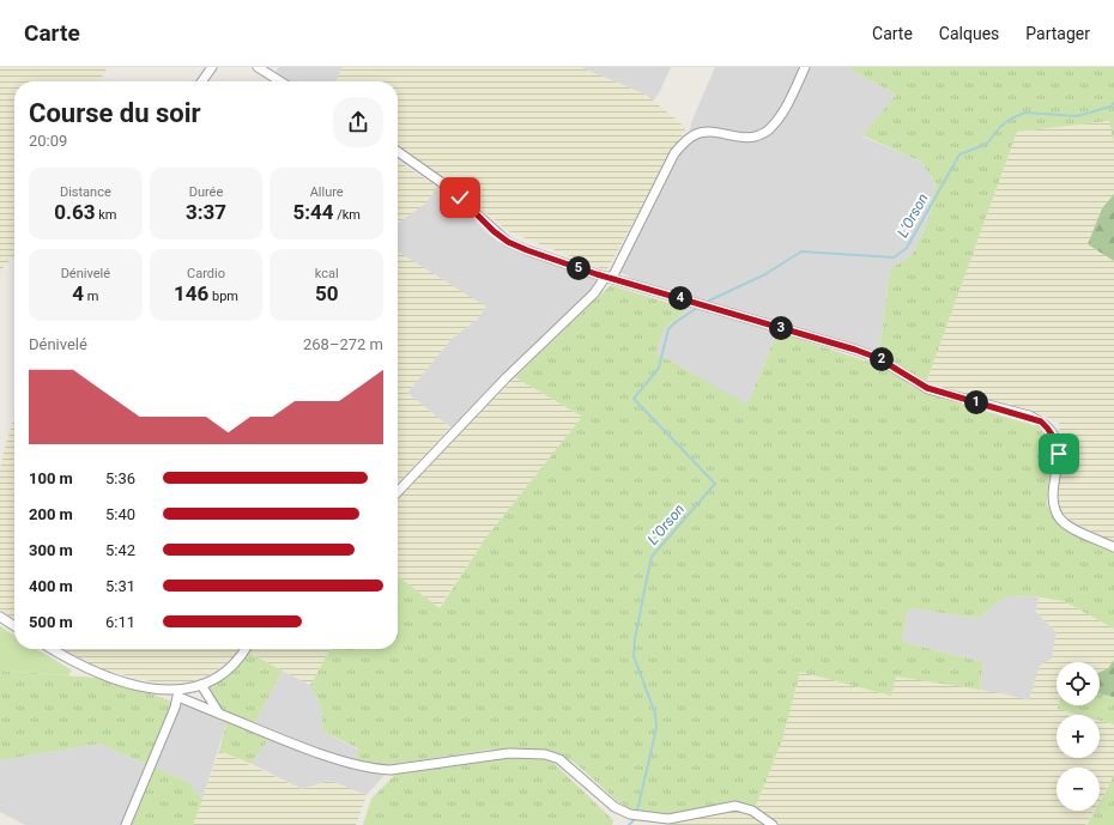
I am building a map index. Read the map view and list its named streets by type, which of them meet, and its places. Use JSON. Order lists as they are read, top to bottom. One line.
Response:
{"water":["L’Orson"],"page":{"header":"Carte","nav":["Carte","Calques","Partager"],"heading":["Course du soir","20:09"],"stats":[["Distance","0.63 km"],["Durée","3:37"],["Allure","5:44 /km"],["Dénivelé","4 m"],["Cardio","146 bpm"],["kcal","50"]],"pins":["5","4","3","2","1"],"chart":["Dénivelé","268–272 m"],"list":[{"name":"100 m","note":"5:36"},{"name":"200 m","note":"5:40"},{"name":"300 m","note":"5:42"},{"name":"400 m","note":"5:31"},{"name":"500 m","note":"6:11"}],"map_buttons":["+","−"]}}
